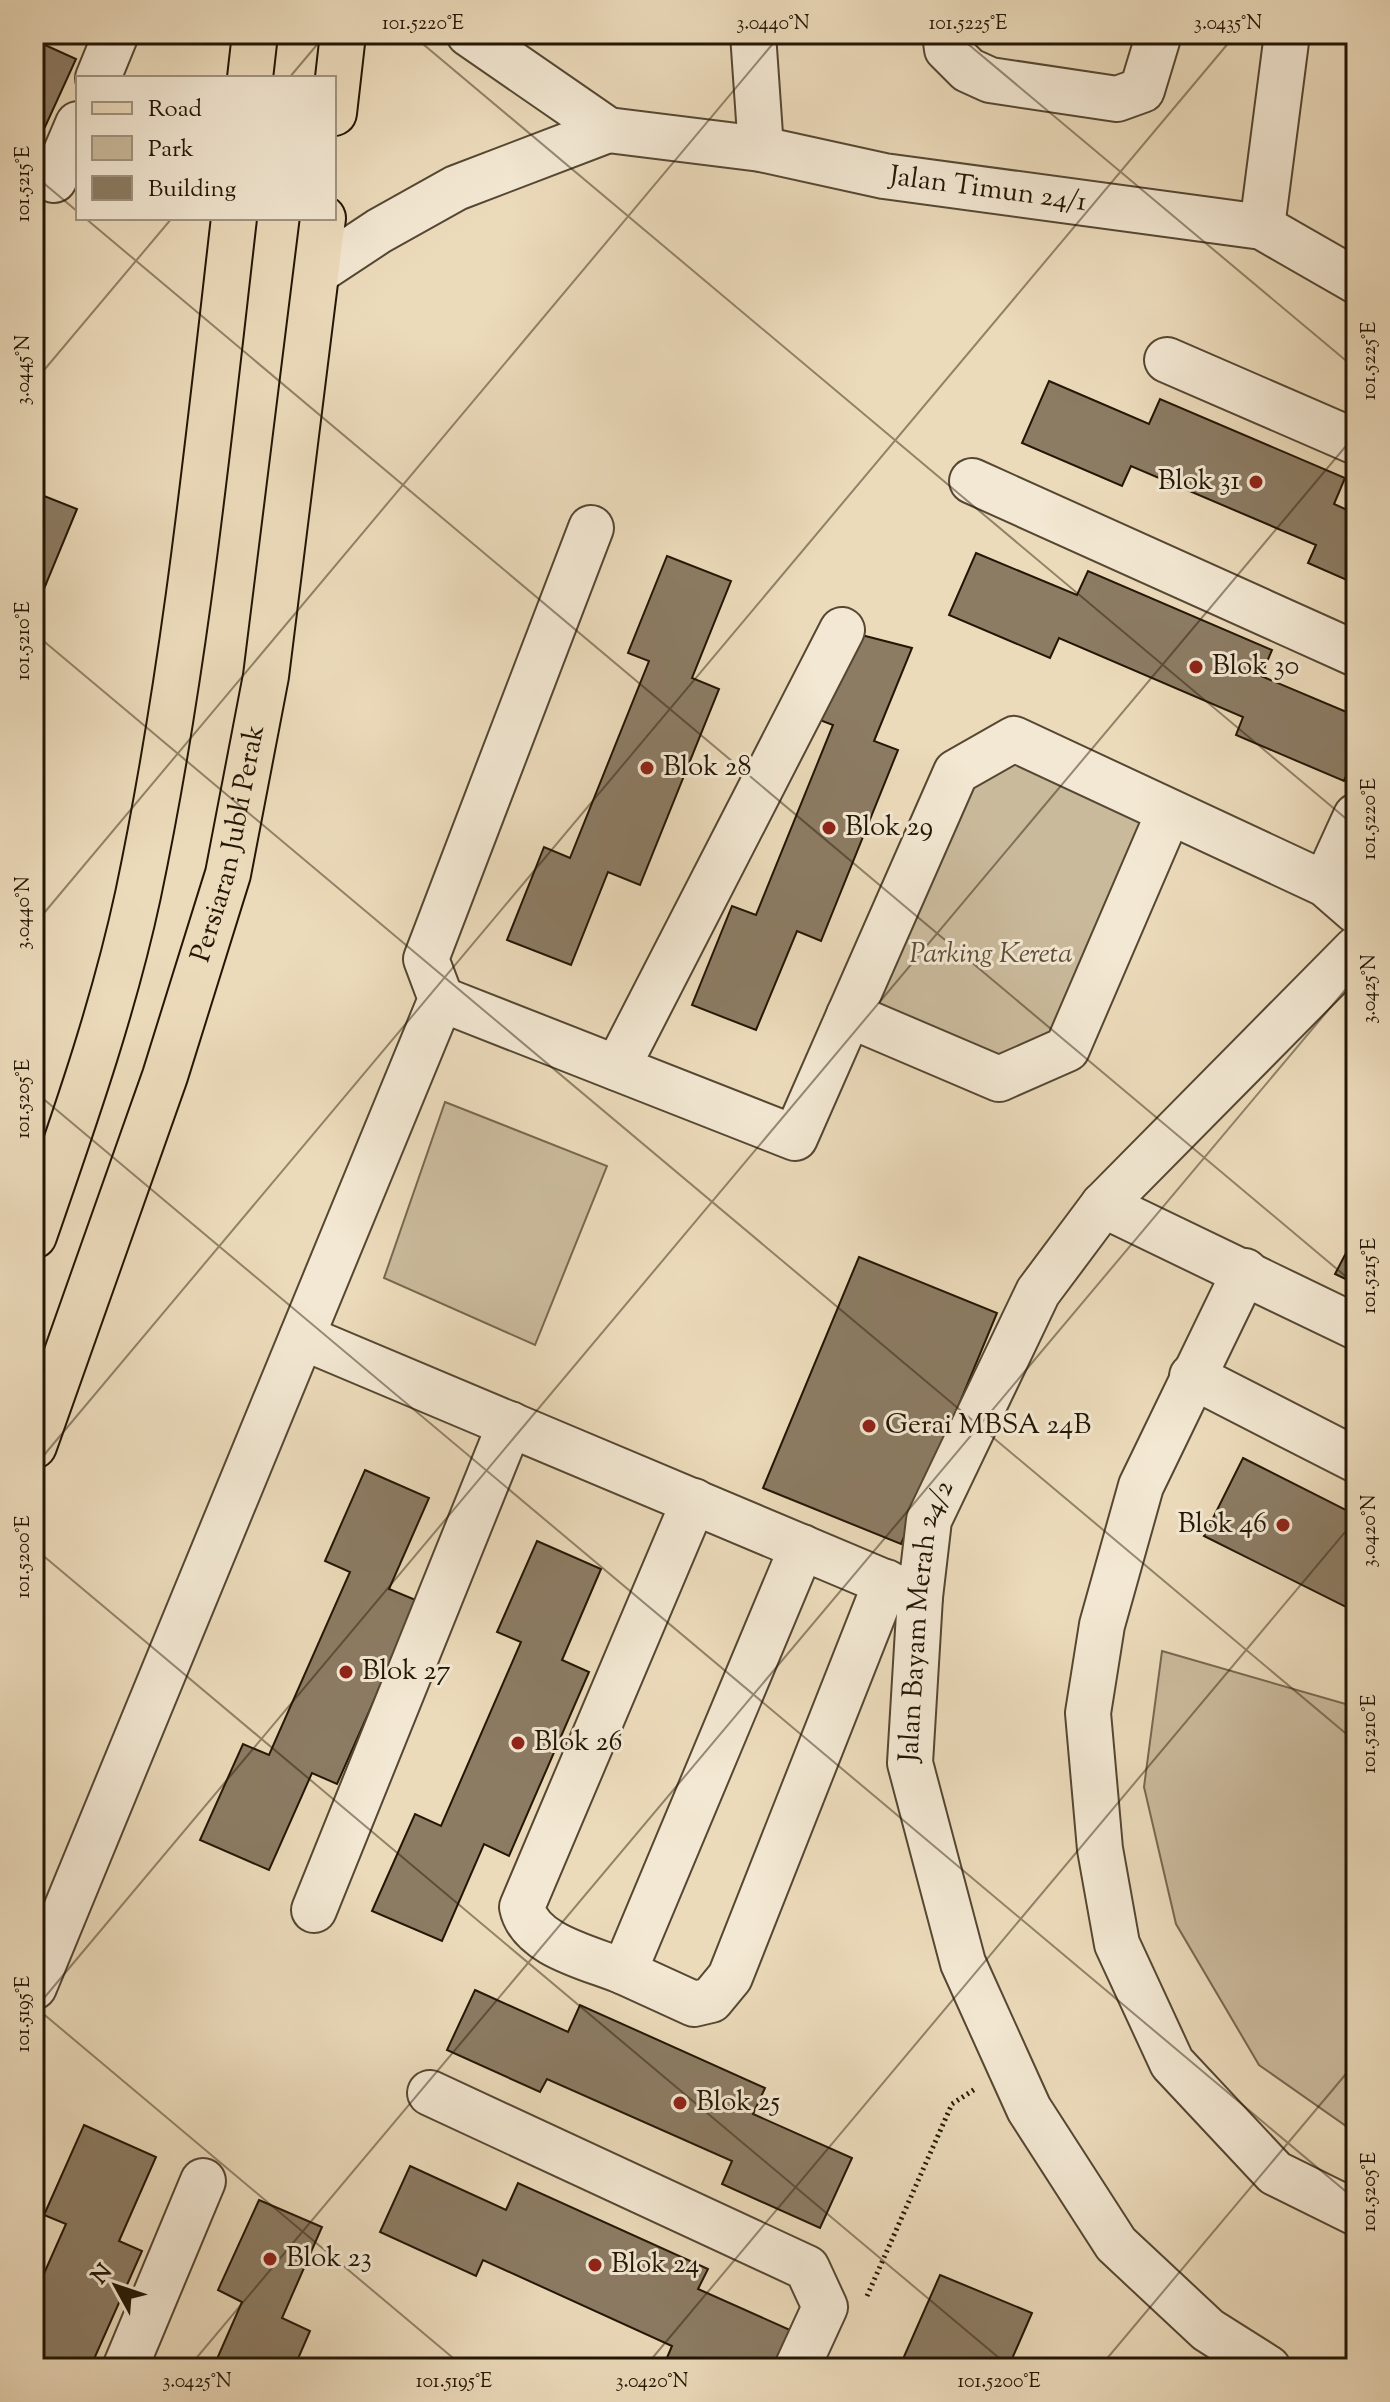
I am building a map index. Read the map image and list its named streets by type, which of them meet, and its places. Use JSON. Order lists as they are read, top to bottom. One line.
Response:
{"streets":{"main road":["Persiaran Jubli Perak"],"street":["Jalan Timun 24/1","Jalan Bayam Merah 24/2"]},"parks":["Parking Kereta"],"places":["Blok 31","Blok 30","Blok 28","Blok 29","Gerai MBSA 24B","Blok 46","Blok 27","Blok 26","Blok 25","Blok 23","Blok 24"],"legend":["Road","Park","Building"],"north":"top left","coordinates":["101.5220°E","3.0440°N","101.5225°E","3.0435°N","101.5215°E","3.0445°N","101.5210°E","3.0425°N","101.5205°E","3.0420°N","101.5200°E","101.5195°E"]}
